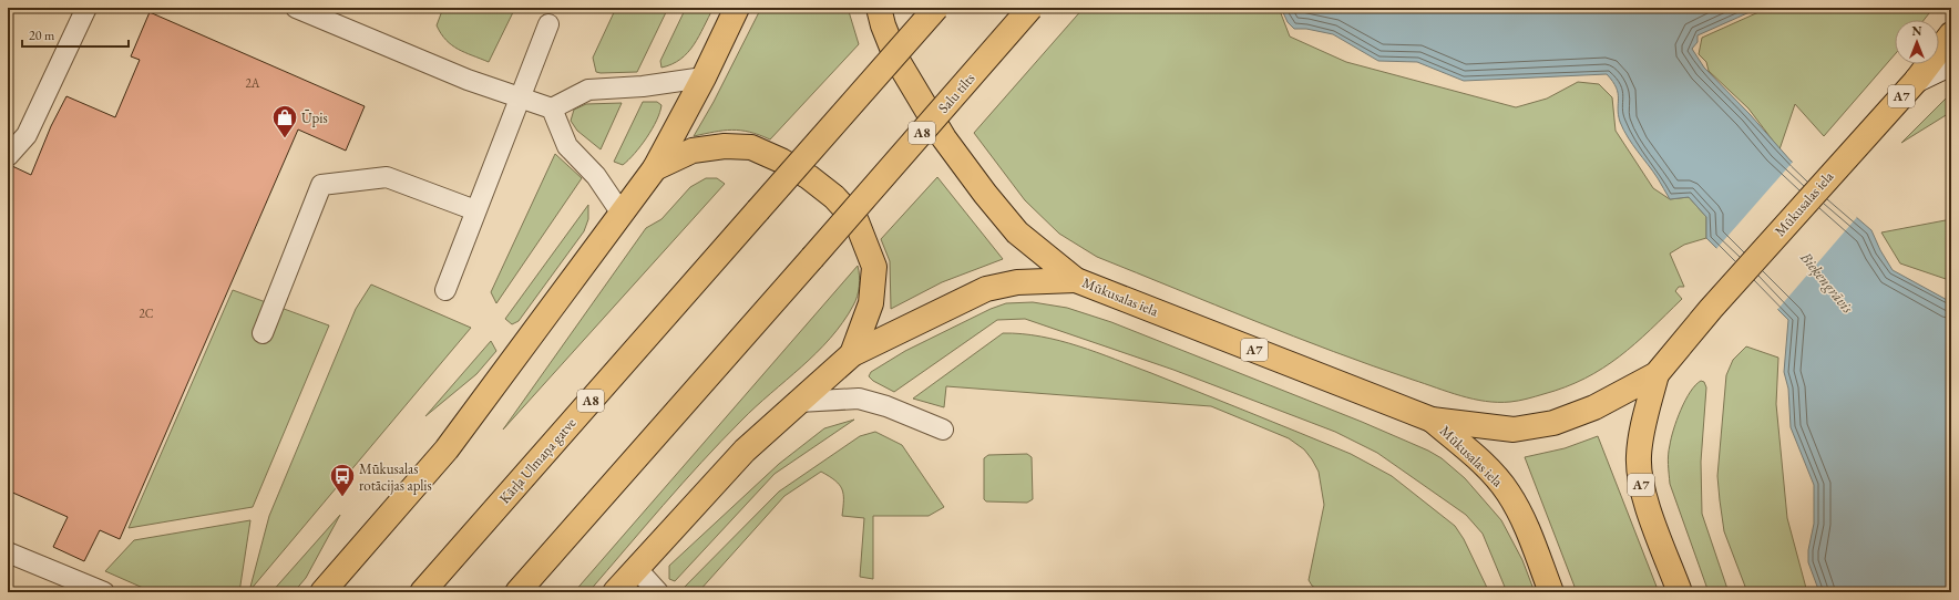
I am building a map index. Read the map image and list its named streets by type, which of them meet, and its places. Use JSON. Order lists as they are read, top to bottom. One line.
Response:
{"streets":{"highway":["Salu tilts","A7","A8","Mūkusalas iela","Kārļa Ulmaņa gatve"]},"water":["Bieķengrāvis"],"places":{"shop":["Ūpis"],"bus stop":["Mūkusalas rotācijas aplis"]},"house_numbers":["2A","2C"],"scale_bar":"20 m","north":"top"}
